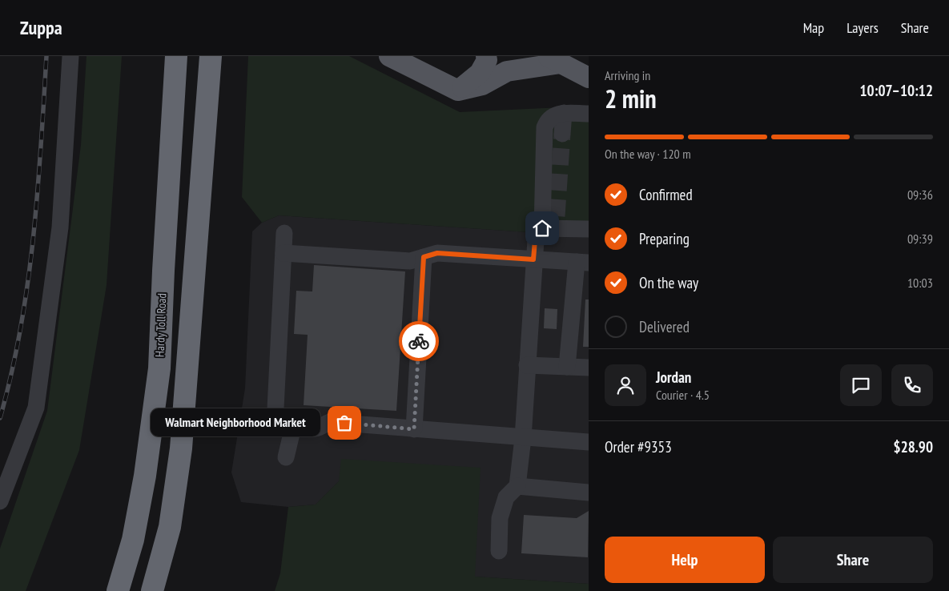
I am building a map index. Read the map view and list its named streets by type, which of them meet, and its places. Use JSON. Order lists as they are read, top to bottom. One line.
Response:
{"streets":{"highway":["Hardy Toll Road"]},"places":["Walmart Neighborhood Market"],"page":{"header":"Zuppa","nav":["Map","Layers","Share"],"heading":["2 min","Arriving in","10:07–10:12"],"panel":["Jordan","Courier · 4.5","Order #9353","$28.90"],"bar":"On the way · 120 m","list":[["Confirmed","09:36"],["Preparing","09:39"],["On the way","10:03"],"Delivered"],"bubble":"Walmart Neighborhood Market","buttons":["Help","Share"]}}
